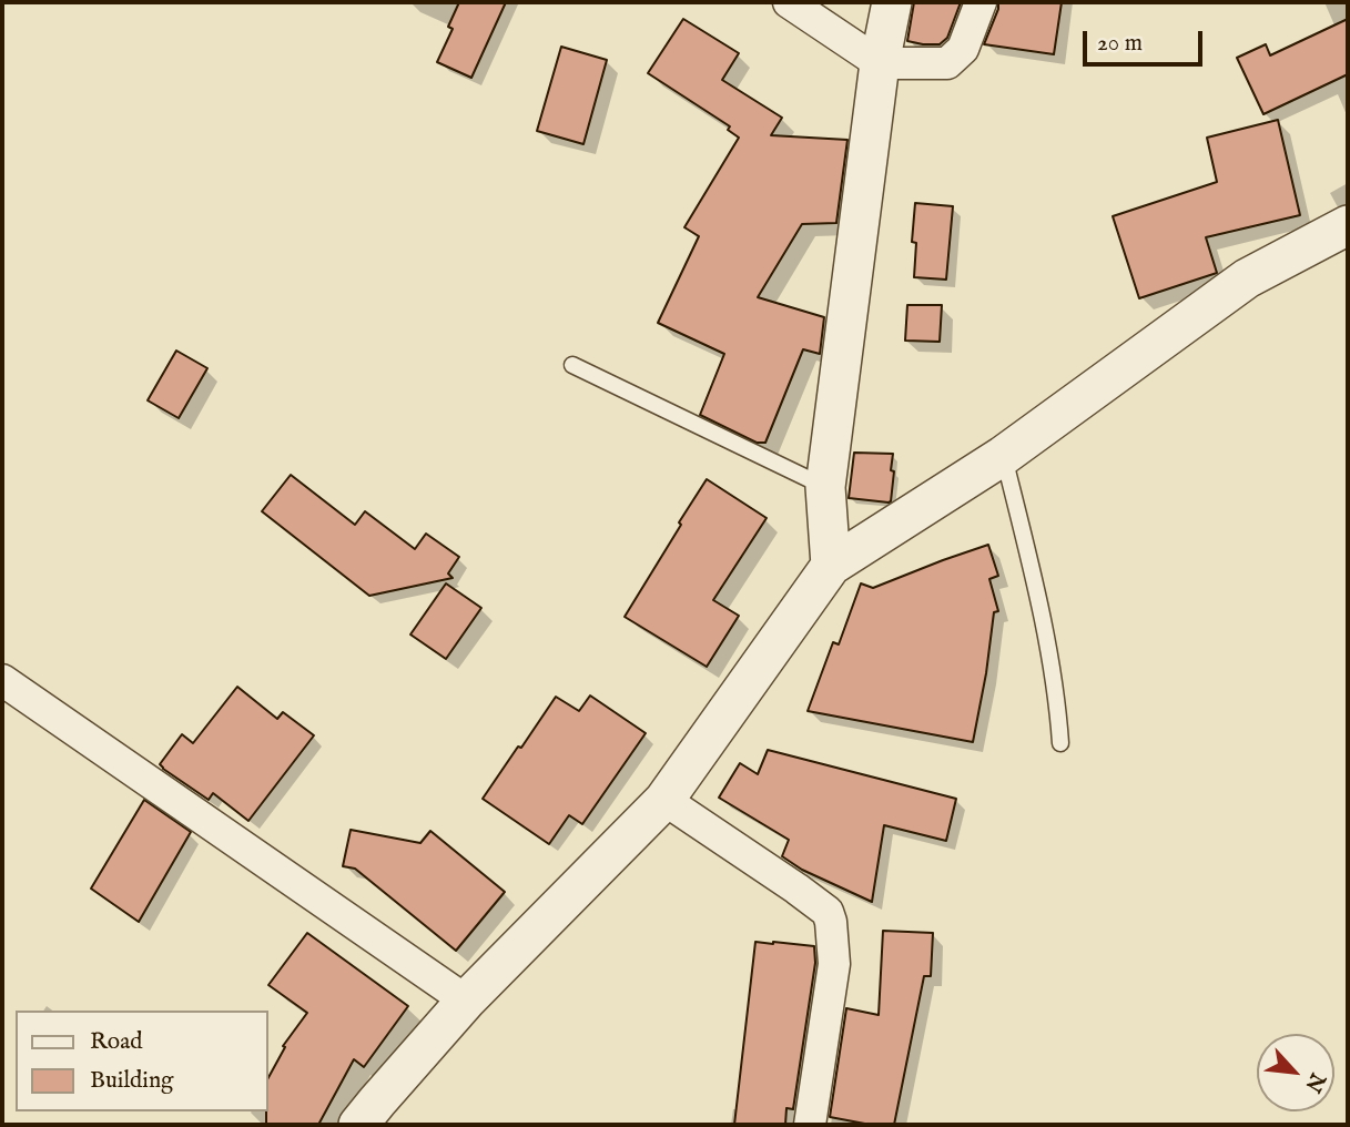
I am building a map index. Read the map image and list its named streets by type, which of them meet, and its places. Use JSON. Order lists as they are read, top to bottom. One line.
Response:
{"legend":["Road","Building"],"scale_bar":"20 m","north":"bottom right"}
